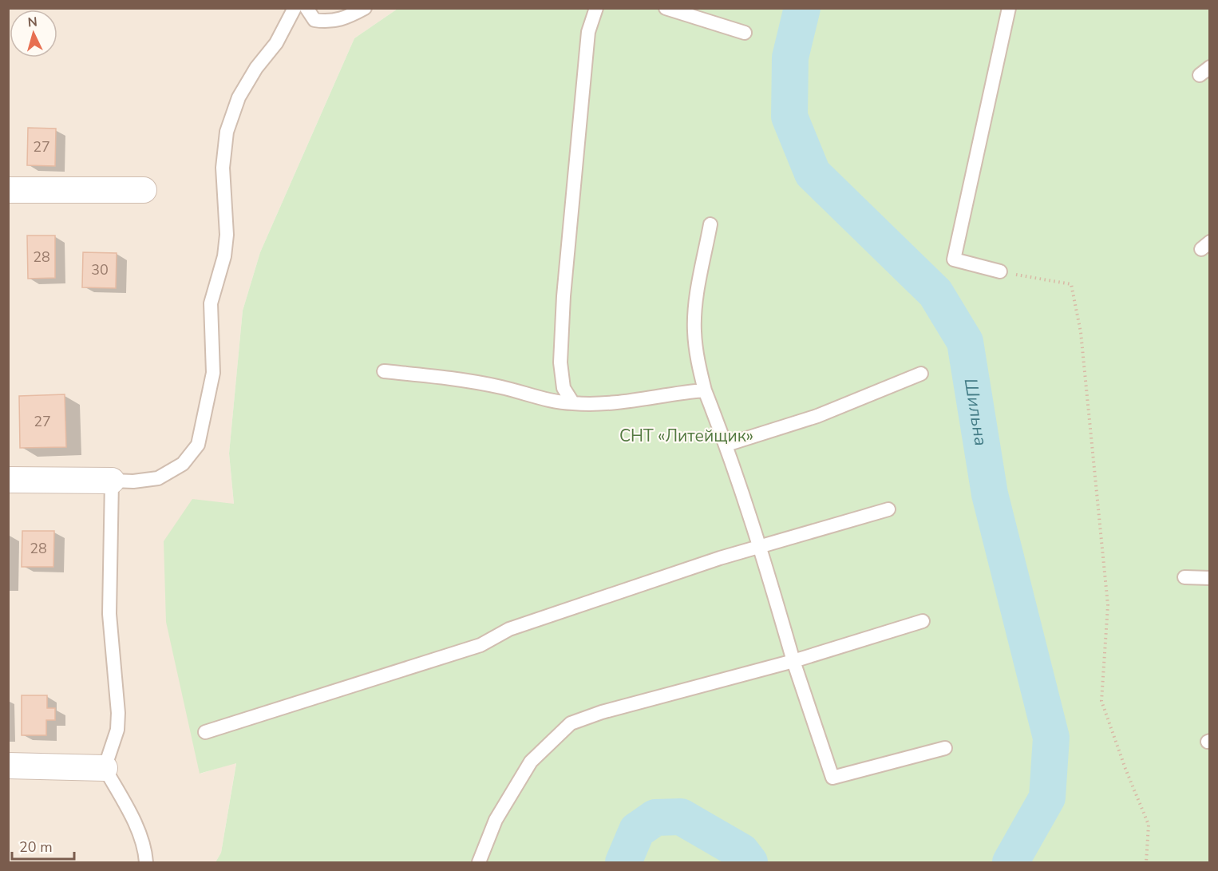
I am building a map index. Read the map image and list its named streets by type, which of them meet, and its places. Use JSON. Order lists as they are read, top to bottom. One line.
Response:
{"water":["Шильна"],"parks":["СНТ «Литейщик»"],"house_numbers":["27","28","30","27","28"],"scale_bar":"20 m","north":"top"}
